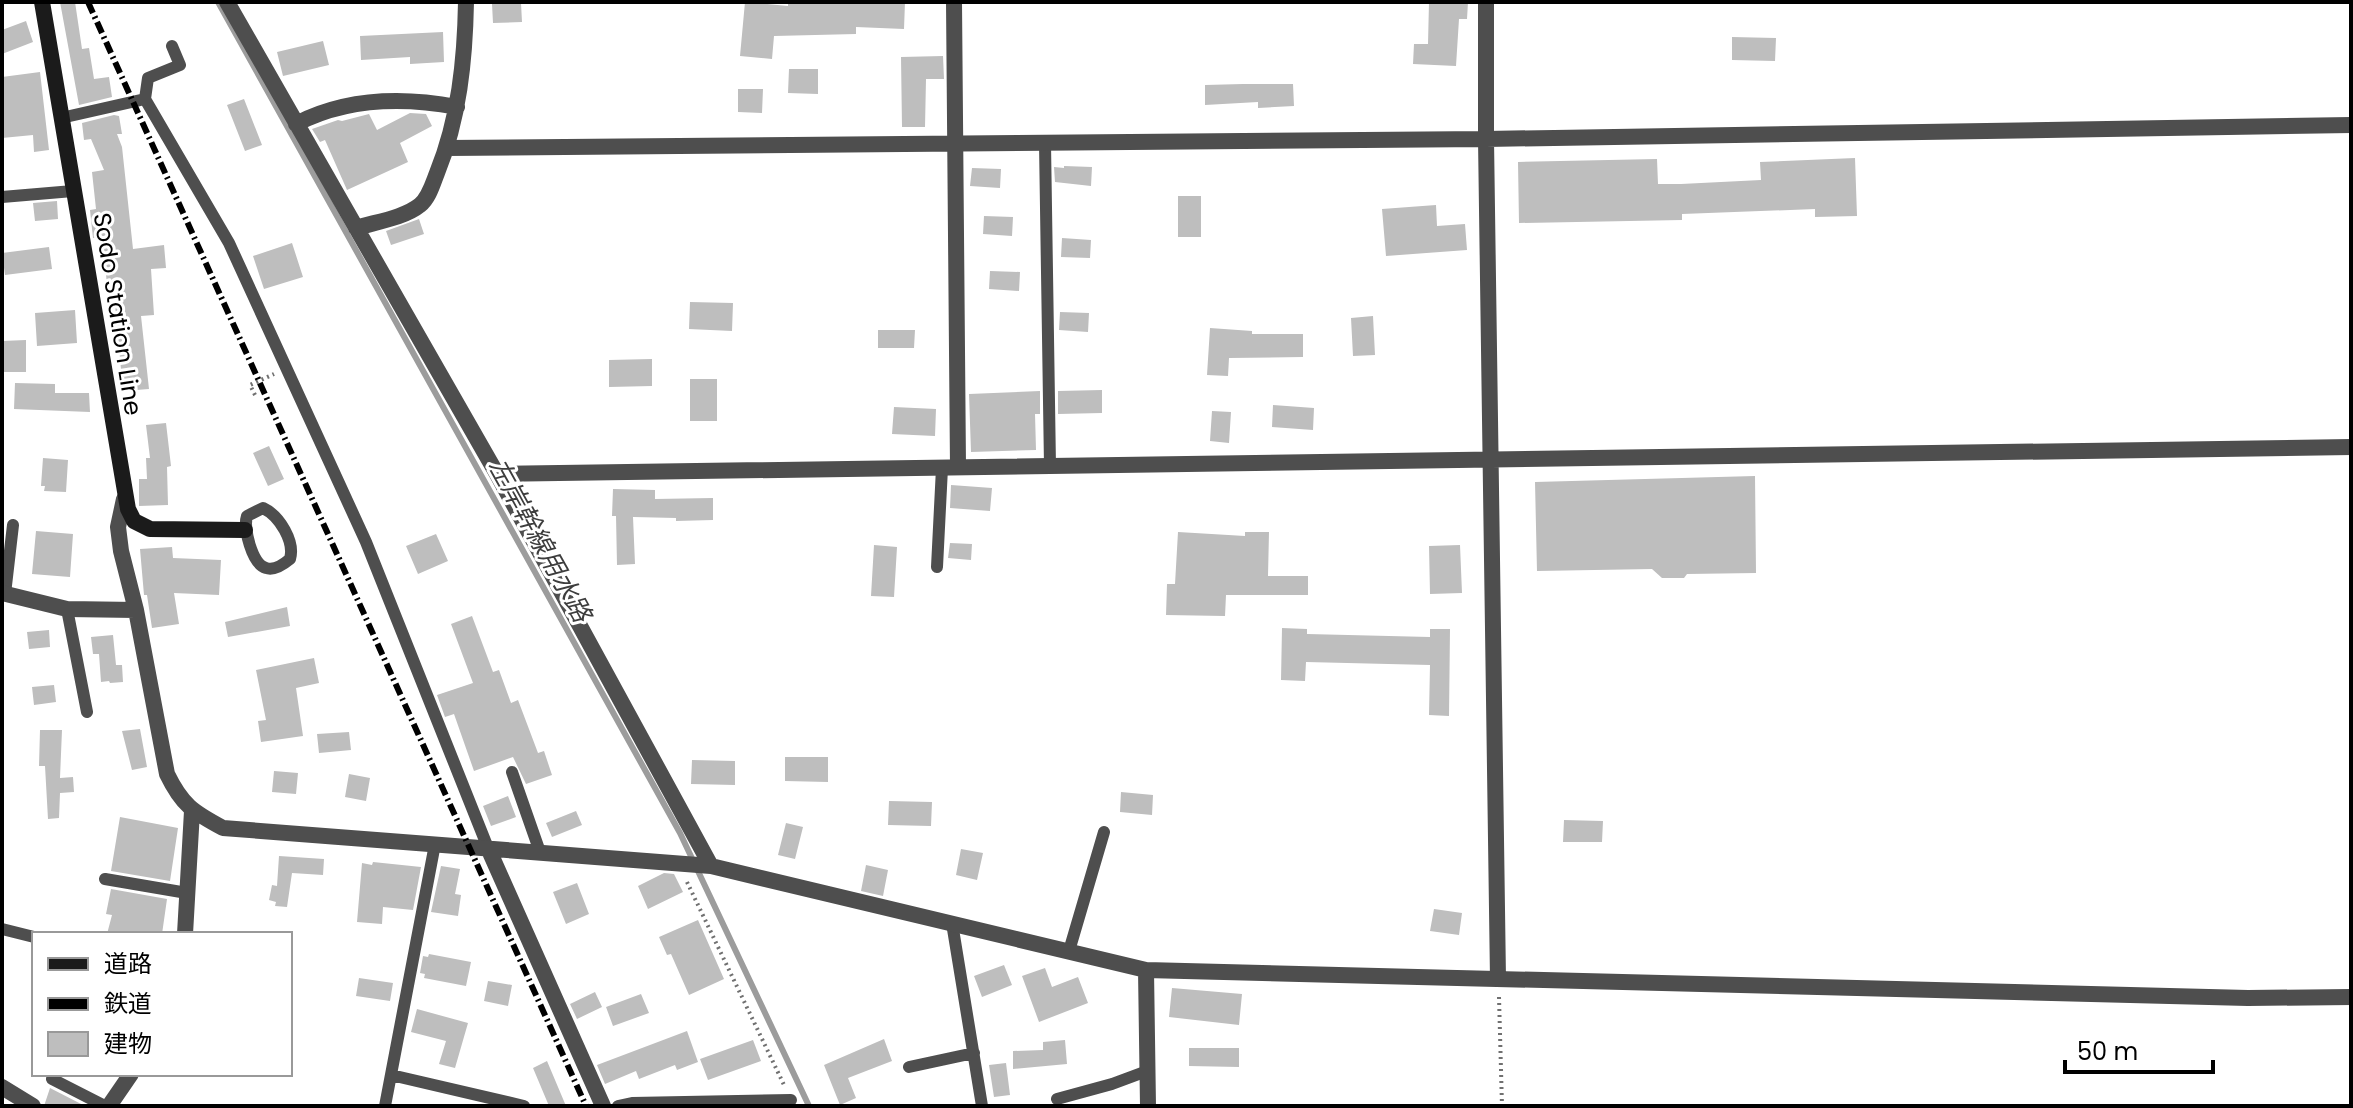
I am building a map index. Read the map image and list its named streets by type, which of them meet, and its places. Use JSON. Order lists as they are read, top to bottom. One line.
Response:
{"streets":{"main road":["Sodo Station Line"]},"water":["左岸幹線用水路"],"legend":["道路","鉄道","建物"],"scale_bar":"50 m"}
